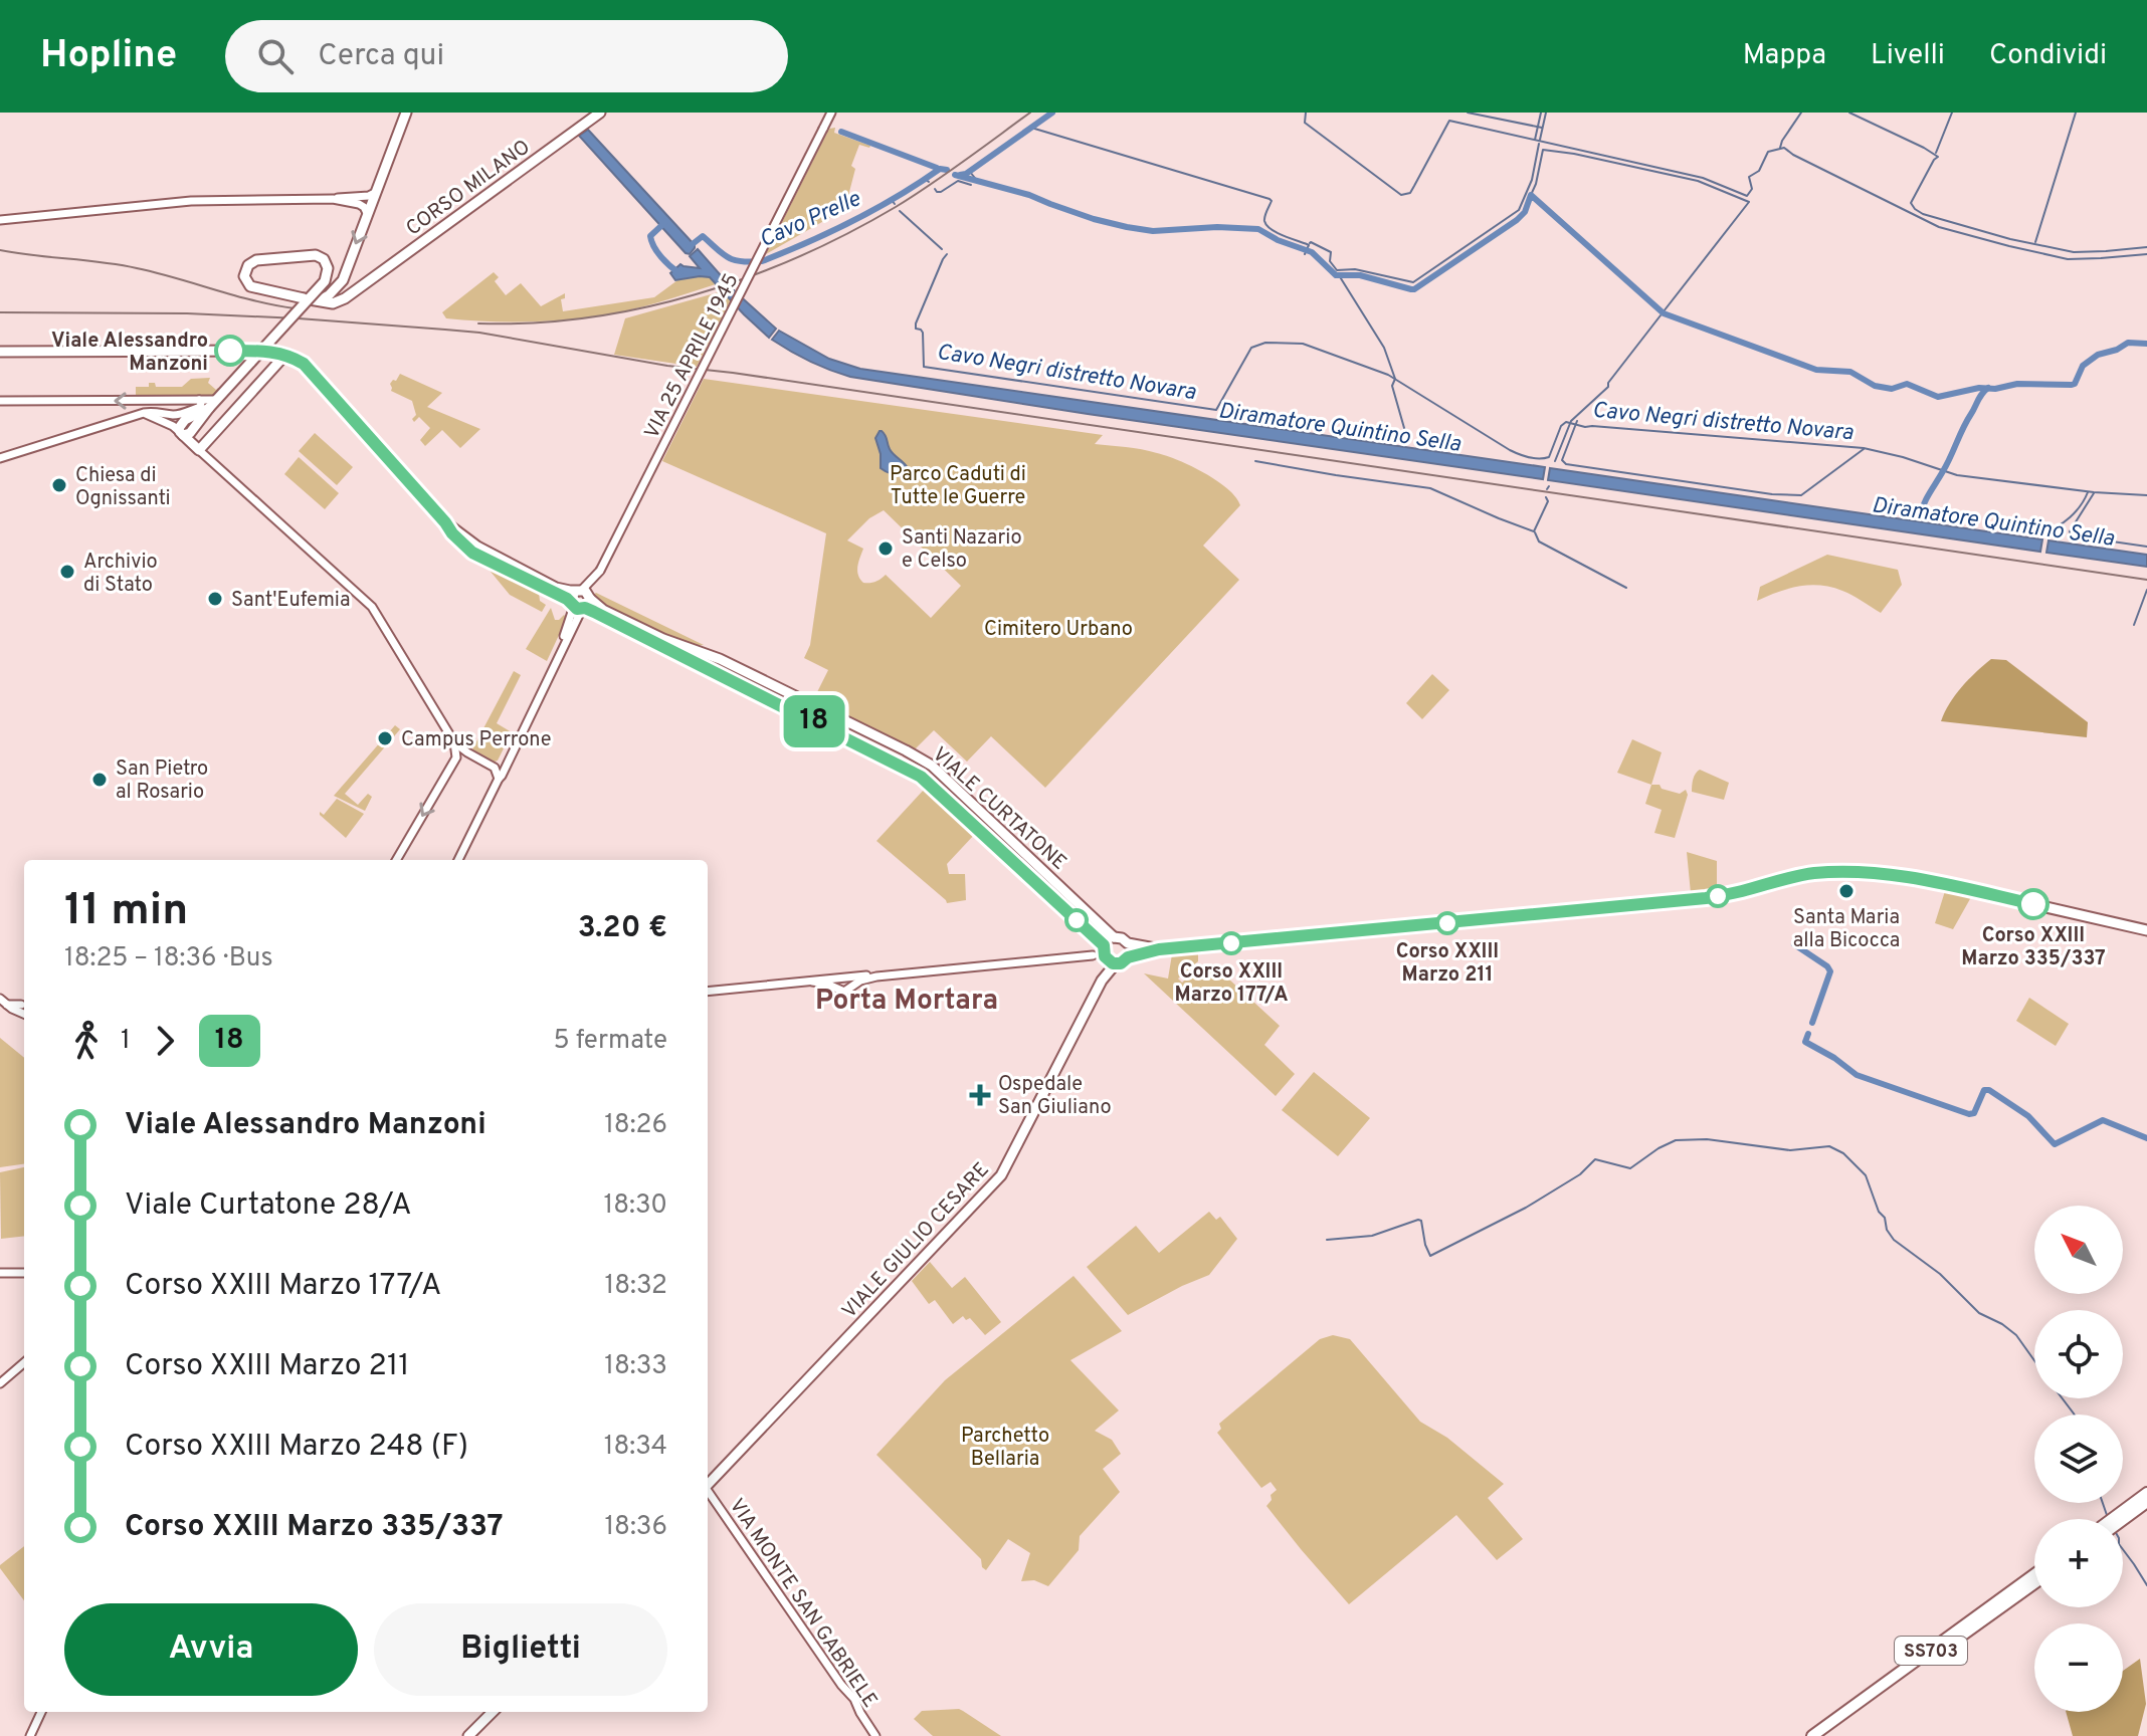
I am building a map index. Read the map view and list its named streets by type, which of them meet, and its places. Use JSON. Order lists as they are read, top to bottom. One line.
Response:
{"streets":{"highway":["SS703"],"main road":["CORSO MILANO","VIALE CURTATONE","VIALE GIULIO CESARE"],"street":["VIA 25 APRILE 1945","VIA MONTE SAN GABRIELE"]},"crossings":[["VIA 25 APRILE 1945","VIALE CURTATONE"],["VIALE CURTATONE","VIALE GIULIO CESARE"]],"districts":["Porta Mortara"],"water":["Cavo Prelle","Cavo Negri distretto Novara","Diramatore Quintino Sella"],"parks":["Parco Caduti di Tutte le Guerre","Cimitero Urbano","Parchetto Bellaria"],"places":{"other":["Viale Alessandro Manzoni","Chiesa di Ognissanti","Santi Nazario e Celso","Archivio di Stato","Sant'Eufemia","Campus Perrone","San Pietro al Rosario","Santa Maria alla Bicocca","Corso XXIII Marzo 335/337","Corso XXIII Marzo 211","Corso XXIII Marzo 177/A"],"health":["Ospedale San Giuliano"]},"lines":["bus line 18"],"north":"top left","page":{"header":"Hopline","search":"Cerca qui","nav":["Mappa","Livelli","Condividi"],"on_map":"18","heading":["11 min","18:25 – 18:36 · Bus","3.20 €"],"legs":["1","18","5 fermate"],"list":[{"name":"Viale Alessandro Manzoni","value":"18:26"},{"name":"Viale Curtatone 28/A","value":"18:30"},{"name":"Corso XXIII Marzo 177/A","value":"18:32"},{"name":"Corso XXIII Marzo 211","value":"18:33"},{"name":"Corso XXIII Marzo 248 (F)","value":"18:34"},{"name":"Corso XXIII Marzo 335/337","value":"18:36"}],"map_buttons":["+","−"],"buttons":["Avvia","Biglietti"]}}
